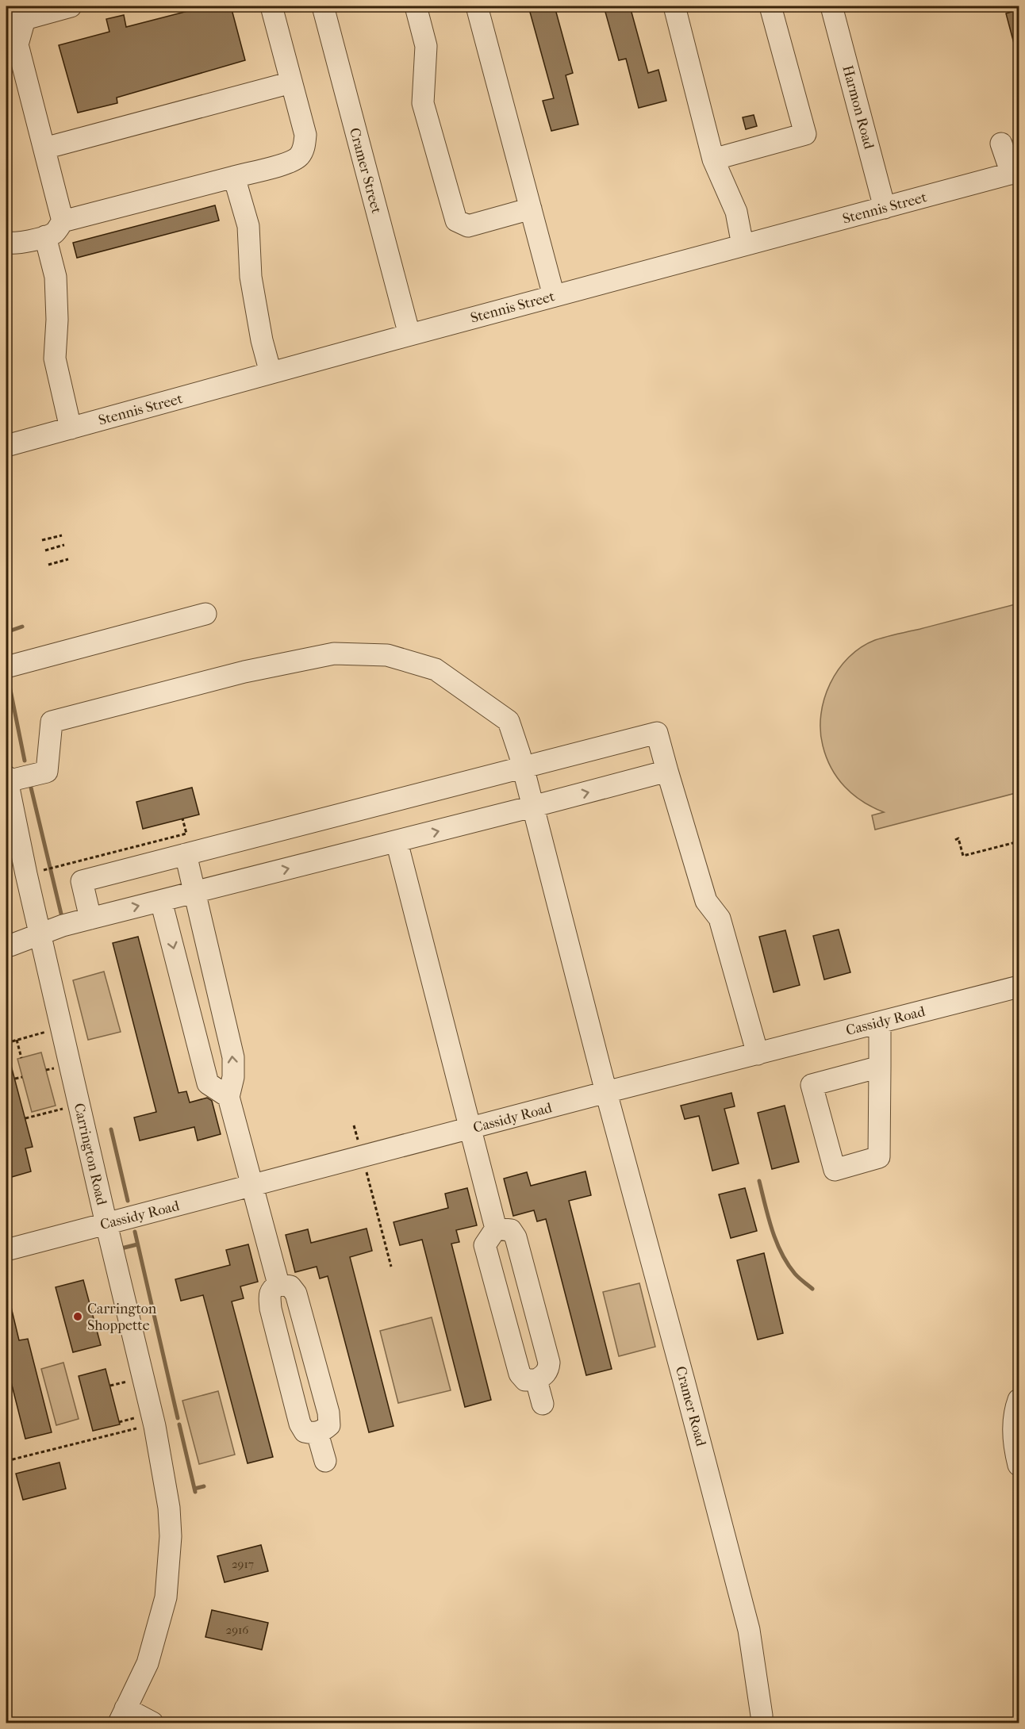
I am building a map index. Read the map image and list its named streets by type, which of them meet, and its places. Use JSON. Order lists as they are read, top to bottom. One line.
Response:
{"streets":{"street":["Harmon Road","Cramer Street","Stennis Street","Cassidy Road","Carrington Road","Cramer Road"]},"crossings":[["Harmon Road","Stennis Street"],["Cramer Street","Stennis Street"],["Cassidy Road","Carrington Road"],["Cassidy Road","Cramer Road"],["Carrington Road","Cramer Road"]],"places":["Carrington Shoppette"],"house_numbers":["2917","2916"]}
